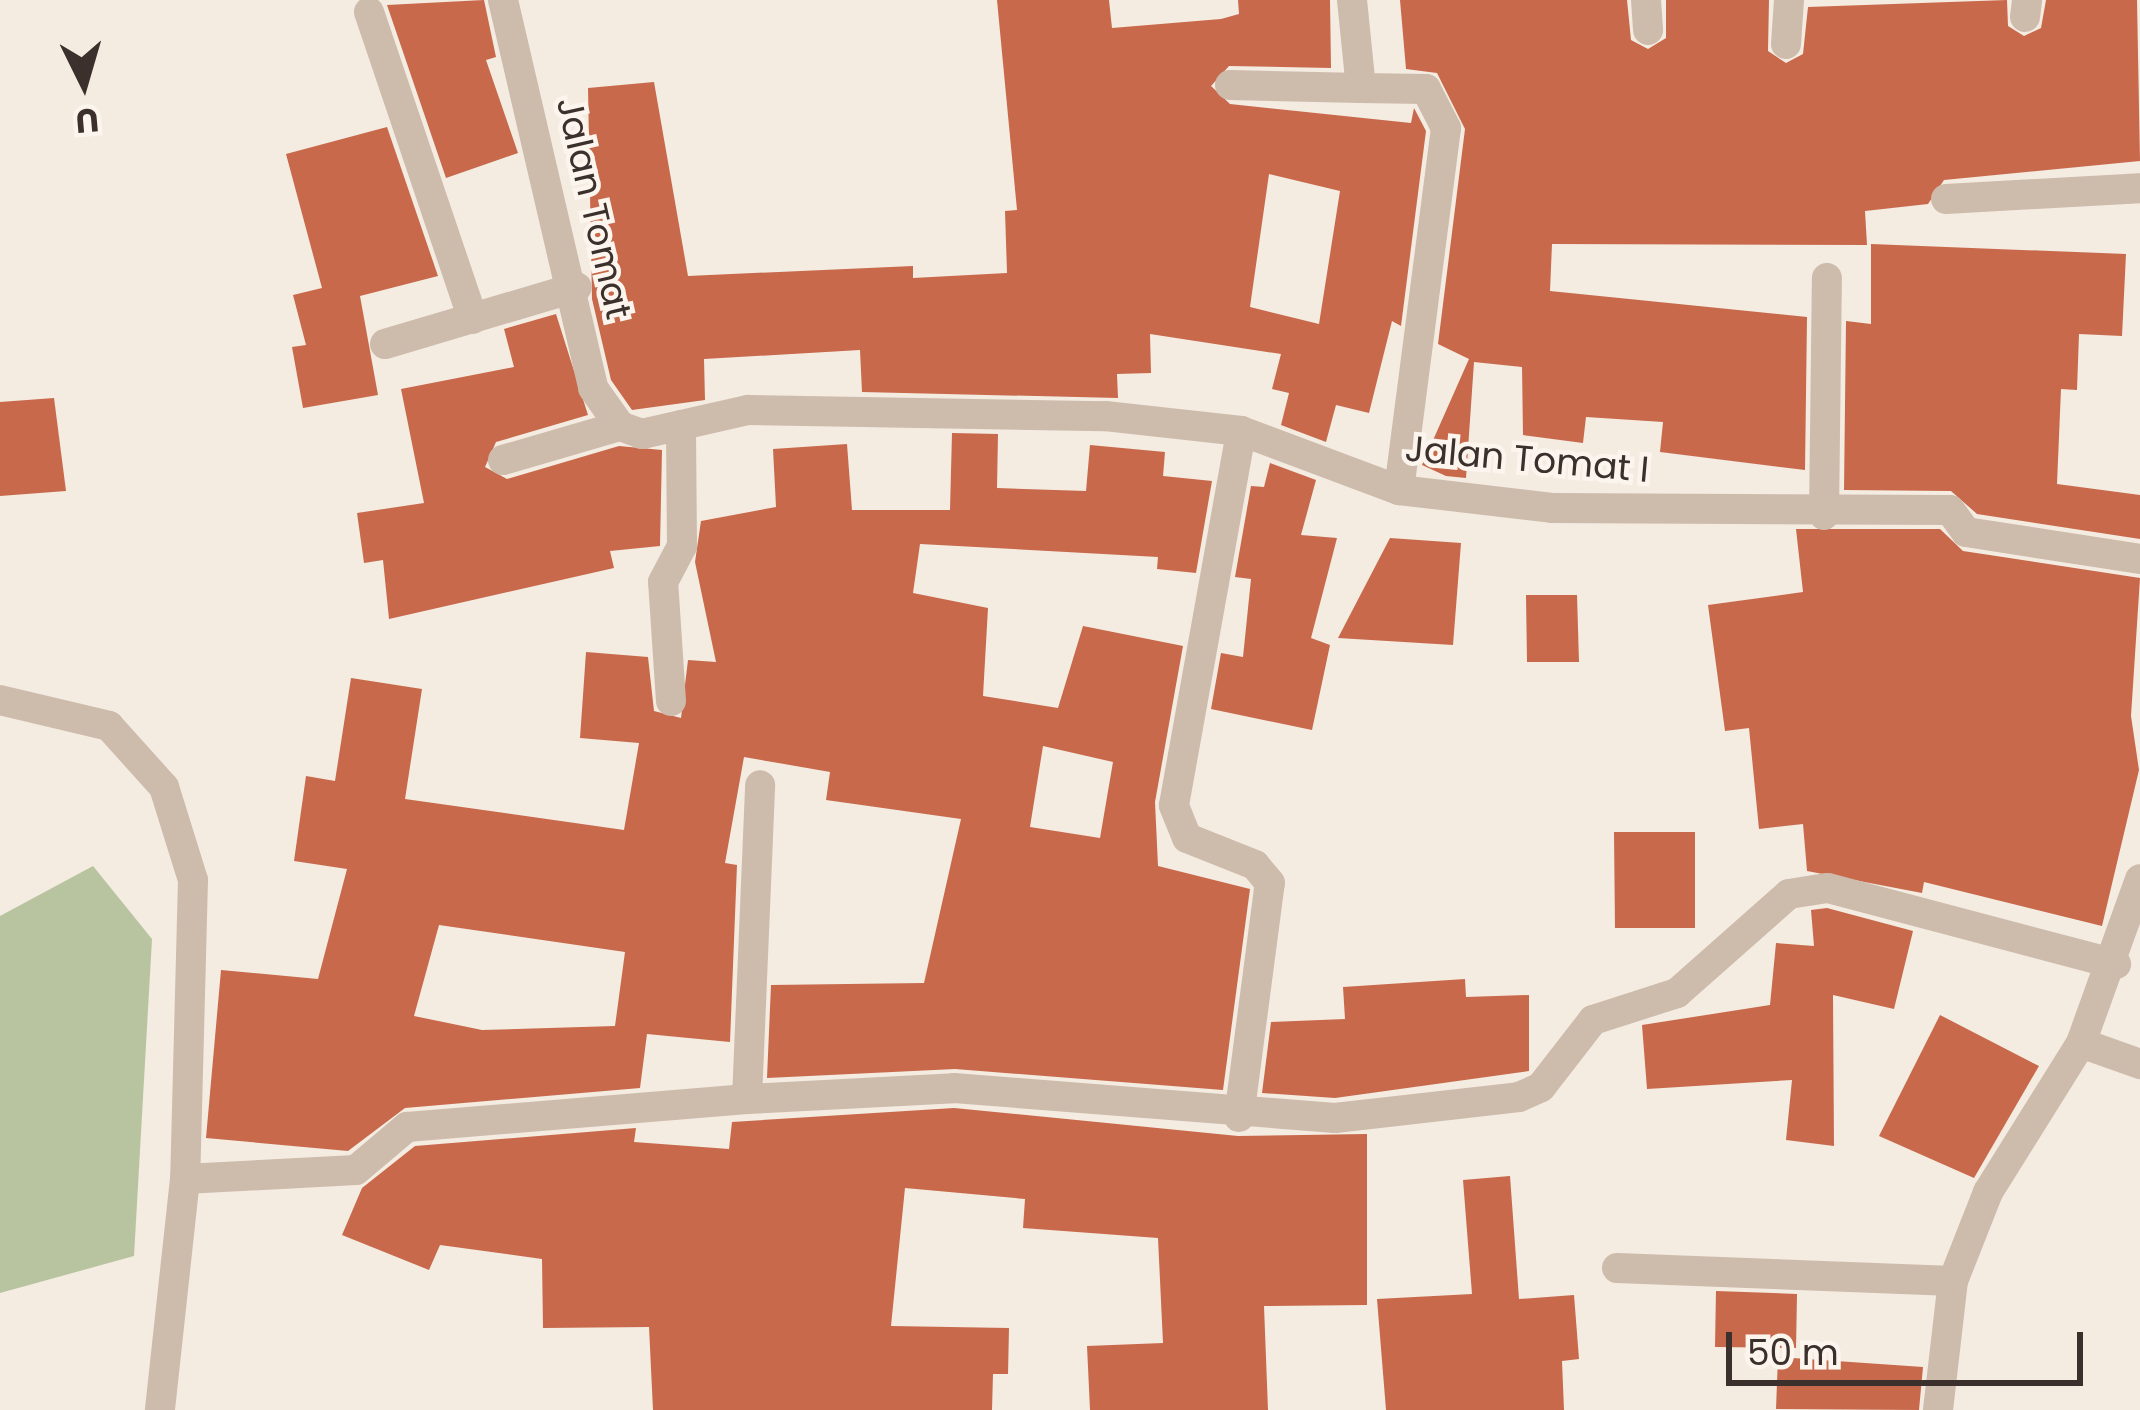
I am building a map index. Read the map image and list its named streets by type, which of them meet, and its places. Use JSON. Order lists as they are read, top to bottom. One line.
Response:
{"streets":{"street":["Jalan Tomat","Jalan Tomat I"]},"crossings":[["Jalan Tomat","Jalan Tomat I"]],"scale_bar":"50 m","north":"bottom"}
